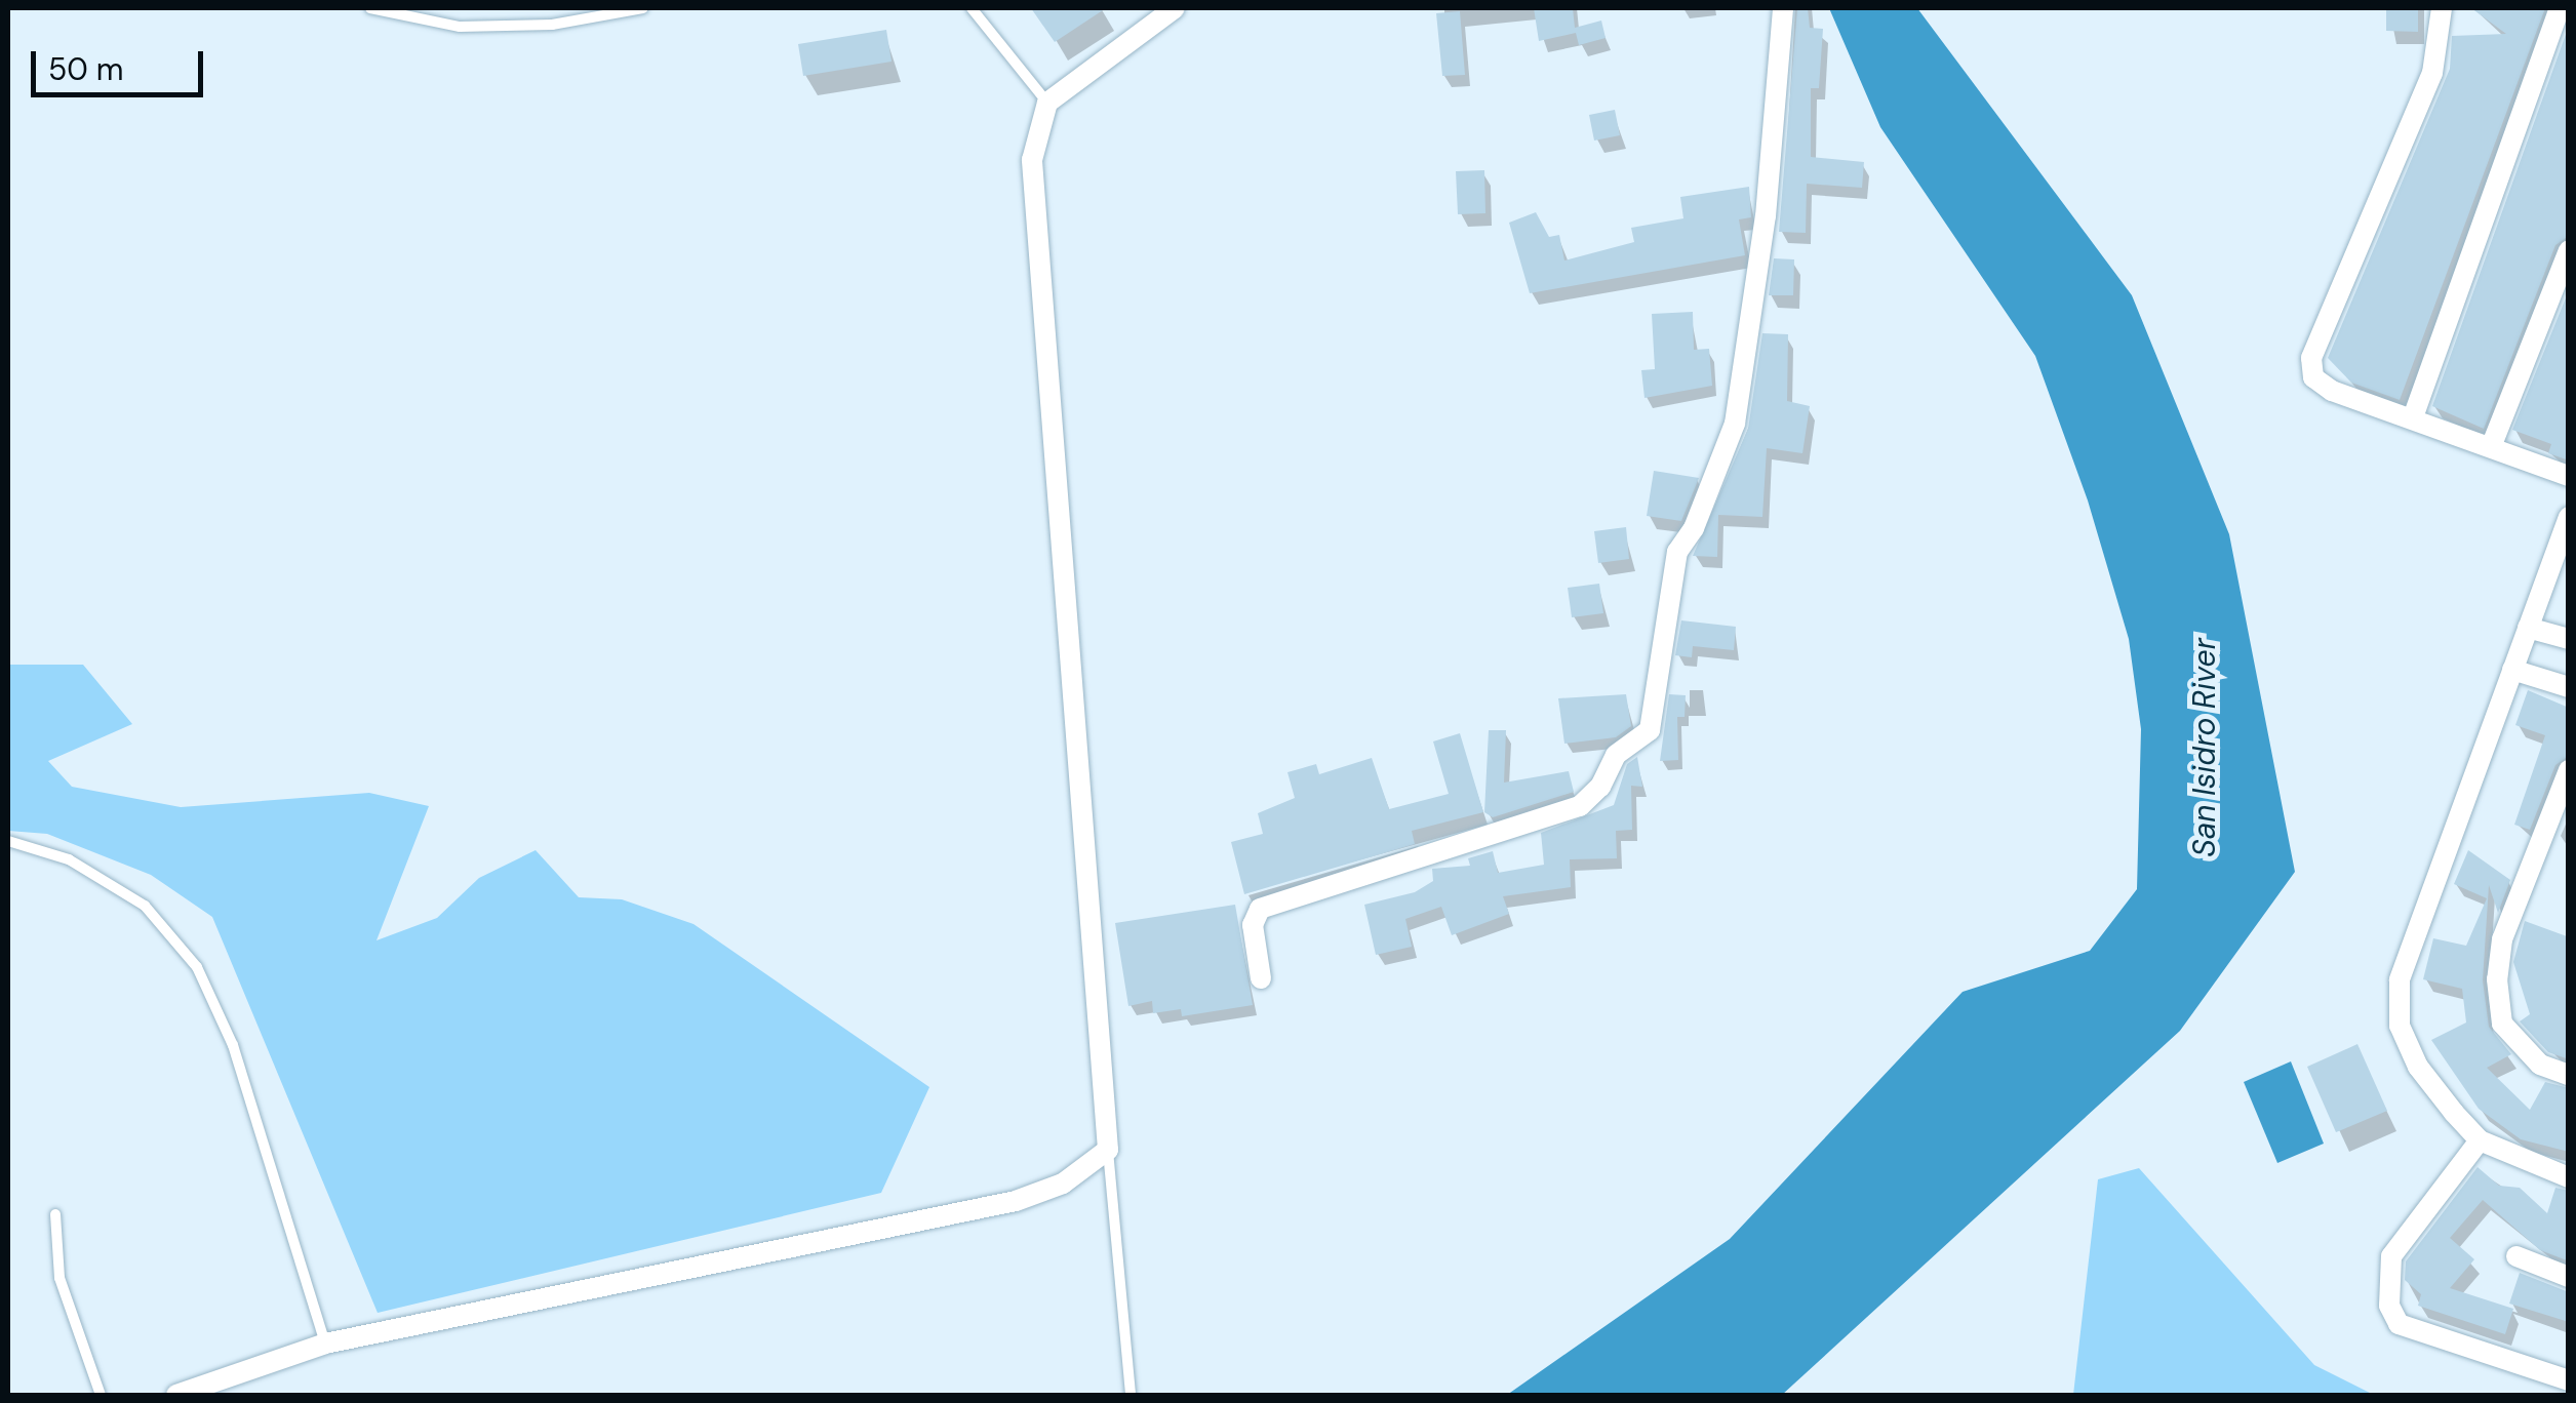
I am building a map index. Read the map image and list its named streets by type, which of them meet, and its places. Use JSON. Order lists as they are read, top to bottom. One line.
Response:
{"water":["San Isidro River"],"scale_bar":"50 m"}
